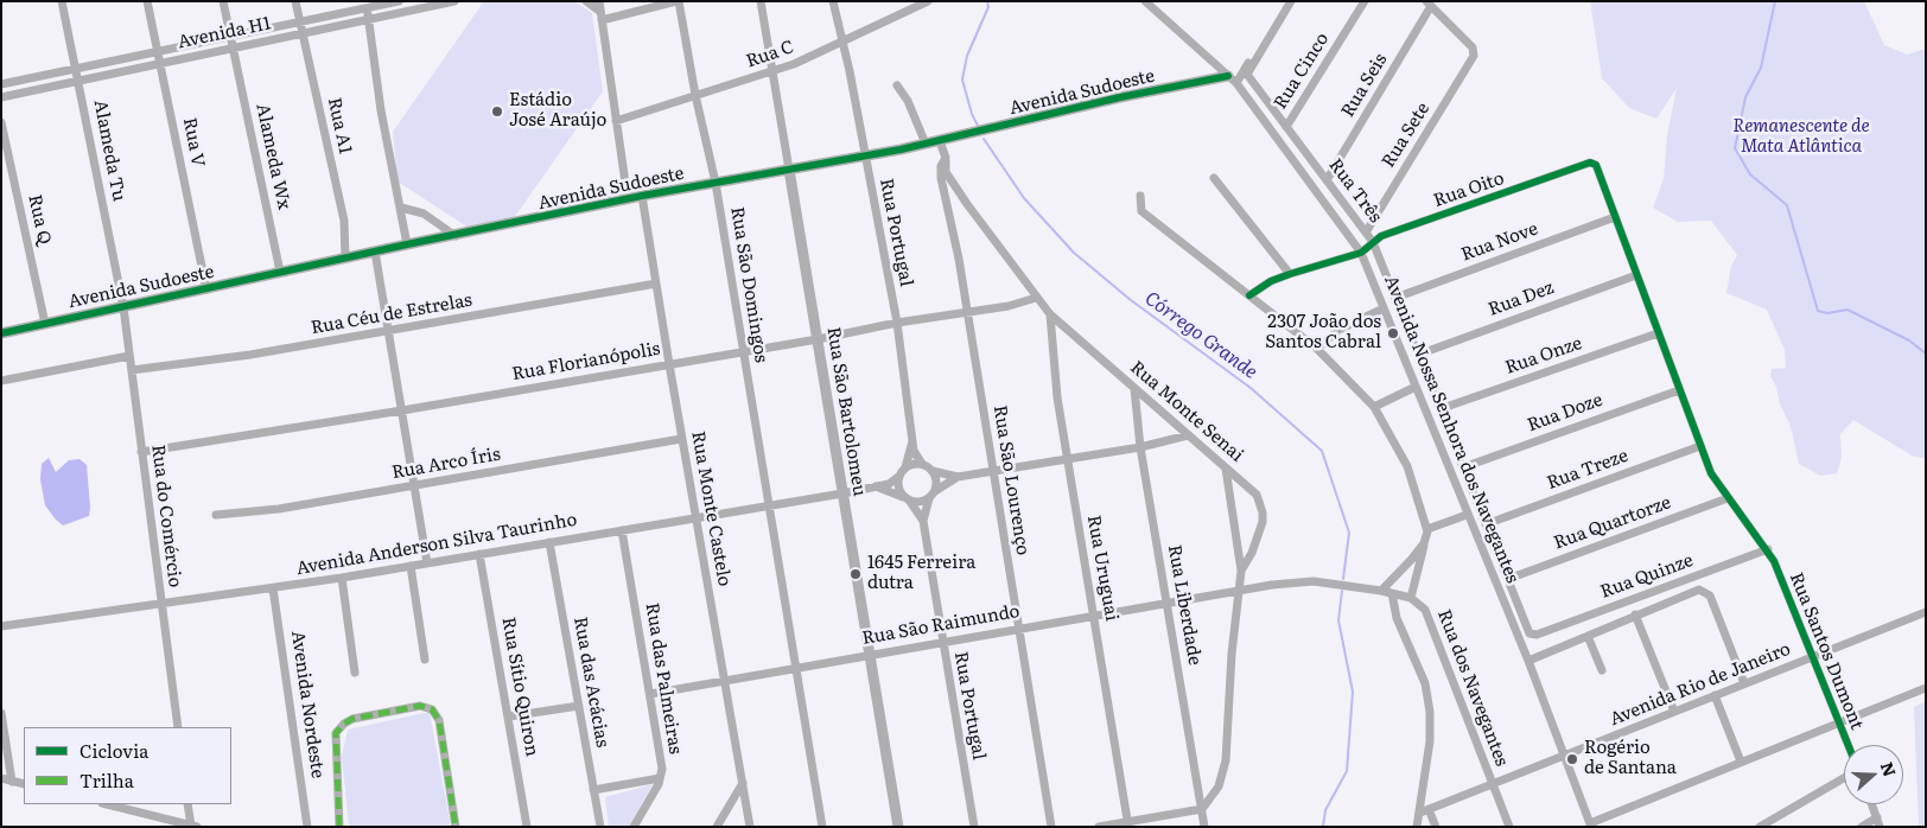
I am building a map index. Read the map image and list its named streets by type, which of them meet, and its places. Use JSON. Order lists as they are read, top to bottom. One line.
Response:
{"streets":{"street":["Avenida H1","Rua C","Rua Cinco","Rua Seis","Avenida Sudoeste","Rua A1","Rua Sete","Rua V","Alameda Tu","Alameda Wx","Rua Oito","Rua Três","Rua Q","Rua Portugal","Rua Nove","Rua São Domingos","Rua Dez","Rua Céu de Estrelas","Rua Onze","Rua Florianópolis","Rua São Bartolomeu","Rua Monte Senai","Rua Doze","Avenida Nossa Senhora dos Navegantes","Rua Arco Íris","Rua Treze","Rua São Lourenço","Rua Monte Castelo","Rua do Comércio","Rua Quartorze","Avenida Anderson Silva Taurinho","Rua Uruguai","Rua Quinze","Rua Liberdade","Rua São Raimundo","Rua Santos Dumont","Rua das Palmeiras","Rua das Acácias","Avenida Rio de Janeiro","Rua Sítio Quiron","Rua dos Navegantes","Avenida Nordeste"]},"crossings":[["Avenida H1","Rua A1"],["Avenida H1","Rua V"],["Avenida H1","Alameda Tu"],["Avenida H1","Alameda Wx"],["Rua C","Rua Portugal"],["Rua C","Rua São Domingos"],["Rua C","Rua São Bartolomeu"],["Rua Cinco","Rua Três"],["Rua Seis","Rua Sete"],["Rua Seis","Rua Três"],["Avenida Sudoeste","Rua A1"],["Avenida Sudoeste","Rua V"],["Avenida Sudoeste","Alameda Tu"],["Avenida Sudoeste","Alameda Wx"],["Avenida Sudoeste","Rua Q"],["Avenida Sudoeste","Rua Portugal"],["Avenida Sudoeste","Rua São Domingos"],["Avenida Sudoeste","Rua São Bartolomeu"],["Avenida Sudoeste","Avenida Nossa Senhora dos Navegantes"],["Avenida Sudoeste","Rua São Lourenço"],["Avenida Sudoeste","Rua Monte Castelo"],["Avenida Sudoeste","Rua do Comércio"],["Rua Sete","Rua Três"],["Alameda Tu","Rua do Comércio"],["Rua Oito","Rua Três"],["Rua Oito","Avenida Nossa Senhora dos Navegantes"],["Rua Oito","Rua Santos Dumont"],["Rua Três","Rua Nove"],["Rua Três","Rua Dez"],["Rua Três","Rua Onze"],["Rua Três","Rua Doze"],["Rua Três","Rua Treze"],["Rua Três","Rua Quartorze"],["Rua Três","Rua Quinze"],["Rua Portugal","Rua Florianópolis"],["Rua Portugal","Avenida Anderson Silva Taurinho"],["Rua Portugal","Rua São Raimundo"],["Rua Nove","Rua Santos Dumont"],["Rua São Domingos","Rua Florianópolis"],["Rua São Domingos","Avenida Anderson Silva Taurinho"],["Rua São Domingos","Rua São Raimundo"],["Rua Dez","Rua Santos Dumont"],["Rua Céu de Estrelas","Rua Monte Castelo"],["Rua Céu de Estrelas","Rua do Comércio"],["Rua Onze","Rua Santos Dumont"],["Rua Florianópolis","Rua São Bartolomeu"],["Rua Florianópolis","Rua Monte Senai"],["Rua Florianópolis","Rua São Lourenço"],["Rua Florianópolis","Rua Monte Castelo"],["Rua Florianópolis","Rua do Comércio"],["Rua São Bartolomeu","Avenida Anderson Silva Taurinho"],["Rua São Bartolomeu","Rua São Raimundo"],["Rua Monte Senai","Rua Uruguai"],["Rua Monte Senai","Rua Liberdade"],["Rua Doze","Rua Santos Dumont"],["Avenida Nossa Senhora dos Navegantes","Avenida Rio de Janeiro"],["Rua Arco Íris","Rua Monte Castelo"],["Rua Treze","Rua Santos Dumont"],["Rua São Lourenço","Rua São Raimundo"],["Rua Monte Castelo","Avenida Anderson Silva Taurinho"],["Rua Monte Castelo","Rua São Raimundo"],["Rua do Comércio","Avenida Anderson Silva Taurinho"],["Rua Quartorze","Rua Santos Dumont"],["Avenida Anderson Silva Taurinho","Rua das Palmeiras"],["Avenida Anderson Silva Taurinho","Rua das Acácias"],["Avenida Anderson Silva Taurinho","Rua Sítio Quiron"],["Avenida Anderson Silva Taurinho","Avenida Nordeste"],["Rua Uruguai","Rua São Raimundo"],["Rua Quinze","Rua Santos Dumont"],["Rua Liberdade","Rua São Raimundo"],["Rua São Raimundo","Rua das Palmeiras"],["Rua Santos Dumont","Avenida Rio de Janeiro"],["Avenida Rio de Janeiro","Rua dos Navegantes"]],"water":["Córrego Grande"],"parks":["Remanescente de Mata Atlântica"],"places":["Estádio José Araújo","2307 João dos Santos Cabral","1645 Ferreira dutra","Rogério de Santana"],"legend":["Ciclovia","Trilha"],"north":"right"}
